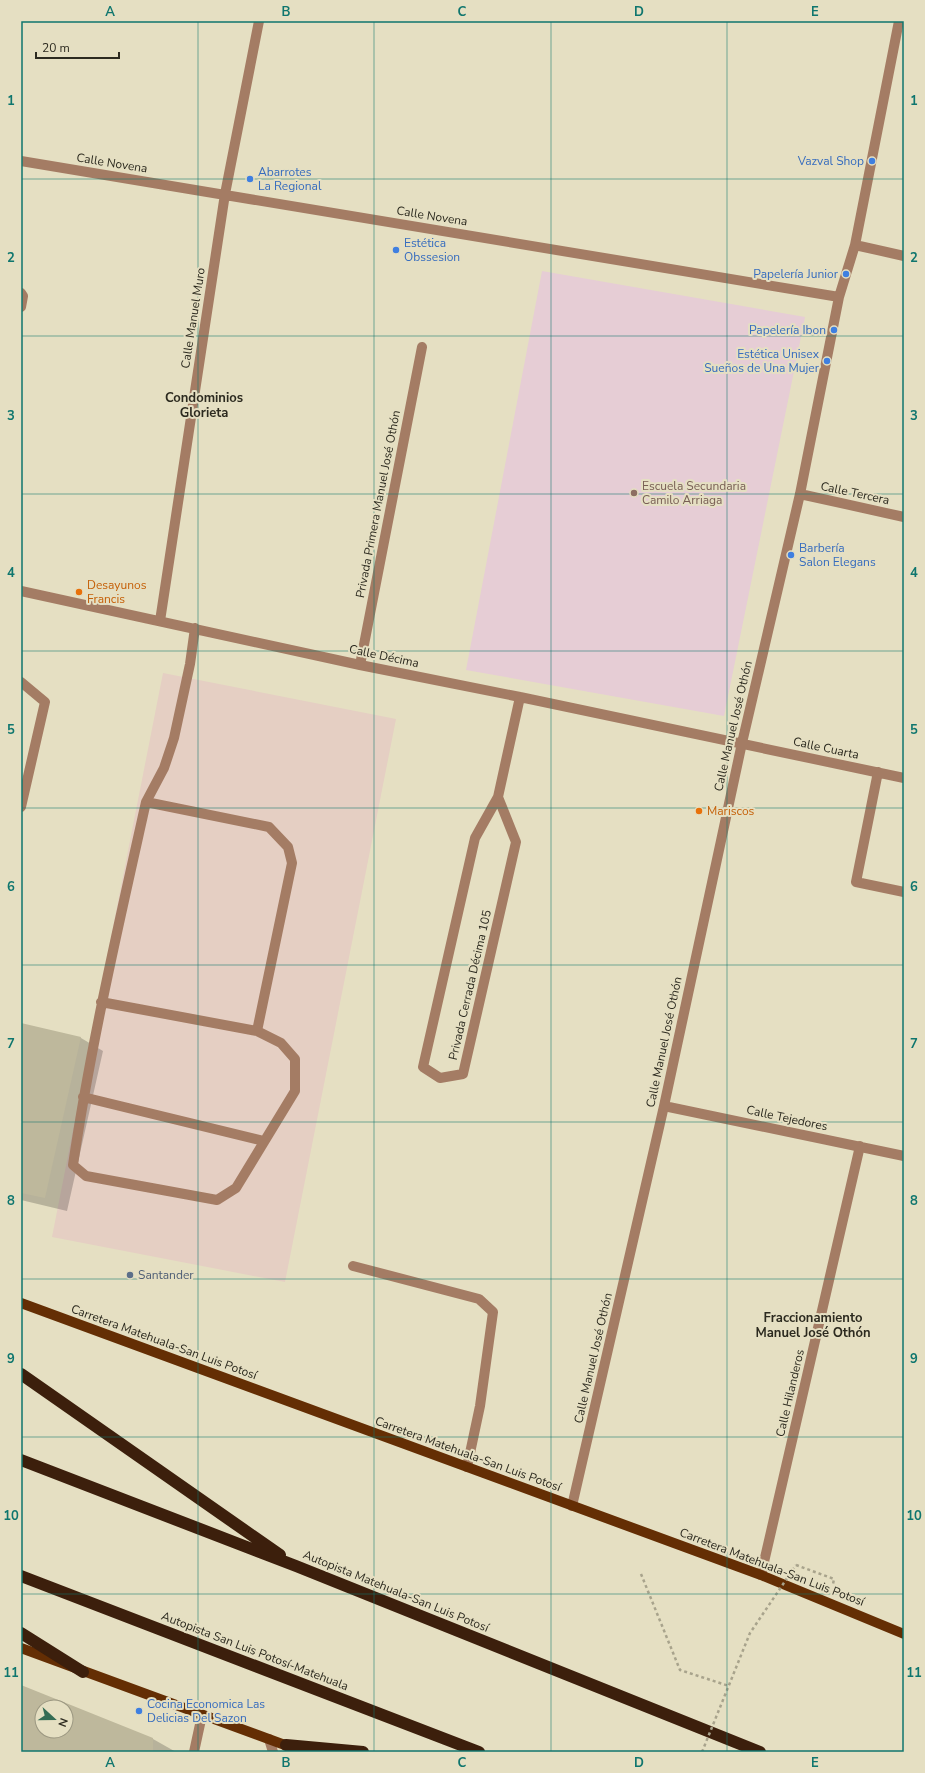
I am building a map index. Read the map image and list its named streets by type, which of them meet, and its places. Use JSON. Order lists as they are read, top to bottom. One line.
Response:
{"streets":{"highway":["Autopista Matehuala-San Luis Potosí","Autopista San Luis Potosí-Matehuala"],"main road":["Carretera Matehuala-San Luis Potosí"],"street":["Calle Novena","Calle Manuel Muro","Calle Tercera","Privada Primera Manuel José Othón","Calle Décima","Calle Manuel José Othón","Calle Cuarta","Privada Cerrada Décima 105","Calle Tejedores","Calle Hilanderos"]},"crossings":[["Calle Novena","Calle Manuel Muro"],["Calle Novena","Calle Manuel José Othón"],["Calle Manuel Muro","Calle Décima"],["Calle Tercera","Calle Manuel José Othón"],["Privada Primera Manuel José Othón","Calle Décima"],["Calle Décima","Calle Manuel José Othón"],["Calle Décima","Calle Cuarta"],["Calle Décima","Privada Cerrada Décima 105"],["Calle Manuel José Othón","Calle Cuarta"],["Calle Manuel José Othón","Calle Tejedores"],["Calle Manuel José Othón","Carretera Matehuala-San Luis Potosí"],["Calle Tejedores","Calle Hilanderos"],["Carretera Matehuala-San Luis Potosí","Calle Hilanderos"]],"districts":["Condominios Glorieta","Fraccionamiento Manuel José Othón"],"places":["Vazval Shop","Abarrotes La Regional","Estética Obssesion","Papelería Junior","Papelería Ibon","Estética Unisex Sueños de Una Mujer","Escuela Secundaria Camilo Arriaga","Barbería Salon Elegans","Desayunos Francis","Mariscos","Santander","Cocina Economica Las Delicias Del Sazon"],"scale_bar":"20 m","north":"right","grid":{"columns":["A","B","C","D","E"],"rows":["1","2","3","4","5","6","7","8","9","10","11"]}}
